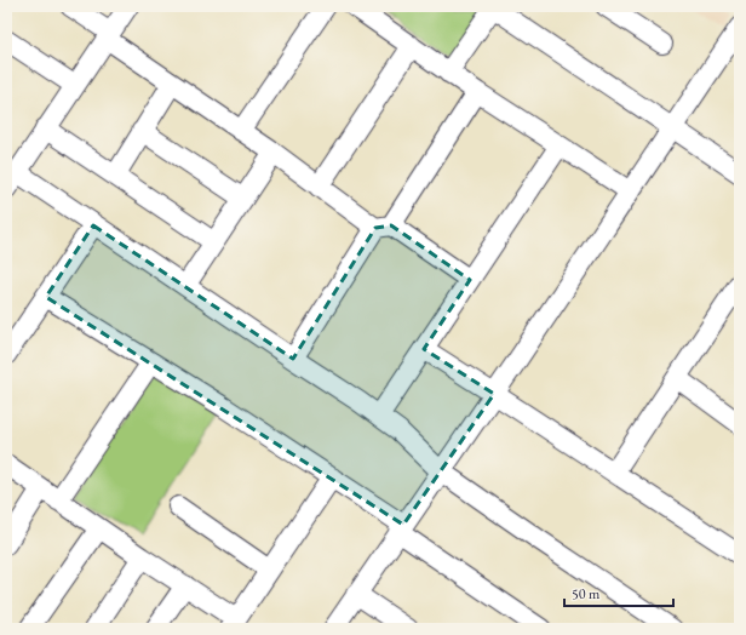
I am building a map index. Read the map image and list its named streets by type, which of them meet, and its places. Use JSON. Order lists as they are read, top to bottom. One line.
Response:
{"scale_bar":"50 m"}
